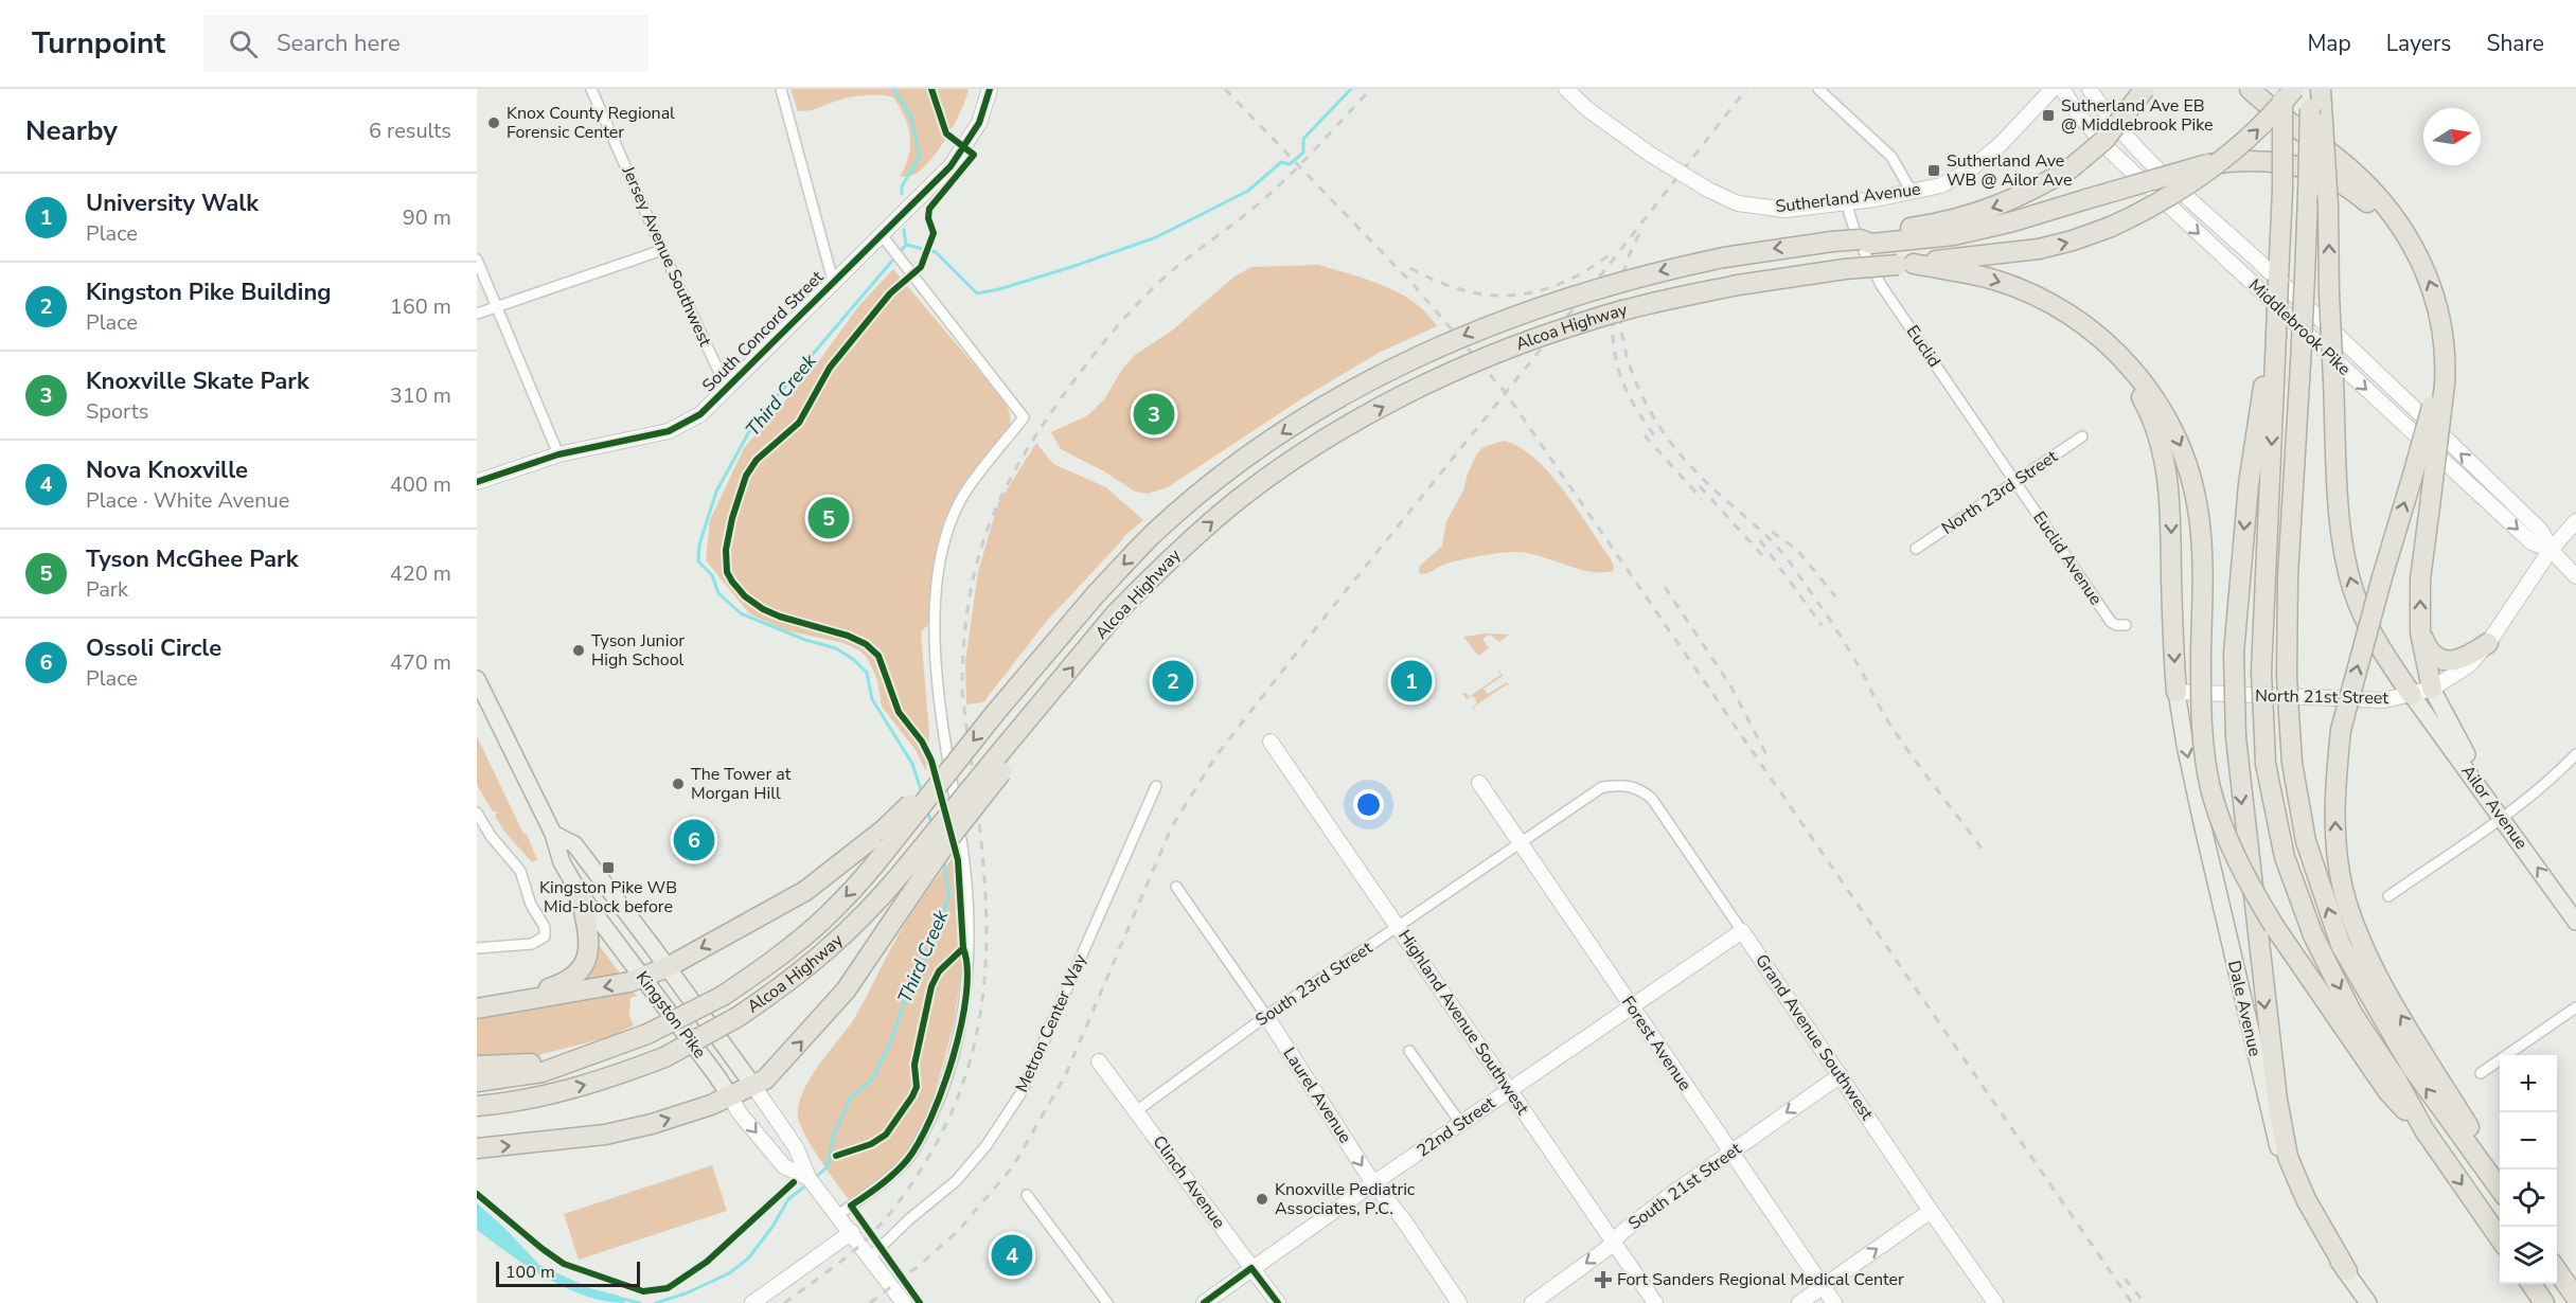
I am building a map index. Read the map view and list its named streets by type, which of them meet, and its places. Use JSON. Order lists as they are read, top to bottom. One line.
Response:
{"streets":{"highway":["Alcoa Highway"],"main road":["Ailor Avenue","Dale Avenue","Kingston Pike"],"street":["Sutherland Avenue","Jersey Avenue Southwest","Middlebrook Pike","South Concord Street","Euclid","North 23rd Street","Euclid Avenue","North 21st Street","South 23rd Street","Highland Avenue Southwest","Metron Center Way","Grand Avenue Southwest","Forest Avenue","Laurel Avenue","22nd Street","Clinch Avenue","South 21st Street"]},"crossings":[["Sutherland Avenue","Euclid"],["Jersey Avenue Southwest","South Concord Street"],["Middlebrook Pike","North 21st Street"],["Euclid","North 23rd Street"],["Euclid","Euclid Avenue"],["North 23rd Street","Euclid Avenue"],["North 21st Street","Ailor Avenue"],["North 21st Street","Dale Avenue"],["South 23rd Street","Highland Avenue Southwest"],["South 23rd Street","Grand Avenue Southwest"],["South 23rd Street","Forest Avenue"],["South 23rd Street","Laurel Avenue"],["South 23rd Street","Clinch Avenue"],["Kingston Pike","Metron Center Way"],["Highland Avenue Southwest","22nd Street"],["Highland Avenue Southwest","South 21st Street"],["Grand Avenue Southwest","22nd Street"],["Grand Avenue Southwest","South 21st Street"],["Forest Avenue","22nd Street"],["Forest Avenue","South 21st Street"],["Laurel Avenue","22nd Street"],["22nd Street","Clinch Avenue"]],"one_way":["Ailor Avenue","Dale Avenue","South 21st Street"],"water":["Third Creek"],"places":{"transit":["Sutherland Ave EB @ Middlebrook Pike","Sutherland Ave WB @ Ailor Ave","Kingston Pike WB Mid-block before"],"other":["Knox County Regional Forensic Center","Tyson Junior High School","The Tower at Morgan Hill","Knoxville Pediatric Associates, P.C."],"health":["Fort Sanders Regional Medical Center"]},"scale_bar":"100 m","north":"right","page":{"header":"Turnpoint","search":"Search here","nav":["Map","Layers","Share"],"heading":["Nearby","6 results"],"list":[{"mark":"1","name":"University Walk","note":"Place","value":"90 m"},{"mark":"2","name":"Kingston Pike Building","note":"Place","value":"160 m"},{"mark":"3","name":"Knoxville Skate Park","note":"Sports","value":"310 m"},{"mark":"4","name":"Nova Knoxville","note":"Place · White Avenue","value":"400 m"},{"mark":"5","name":"Tyson McGhee Park","note":"Park","value":"420 m"},{"mark":"6","name":"Ossoli Circle","note":"Place","value":"470 m"}],"pins":["3","5","1","2","6","4"],"map_buttons":["+","−"],"scale":"100 m"}}
